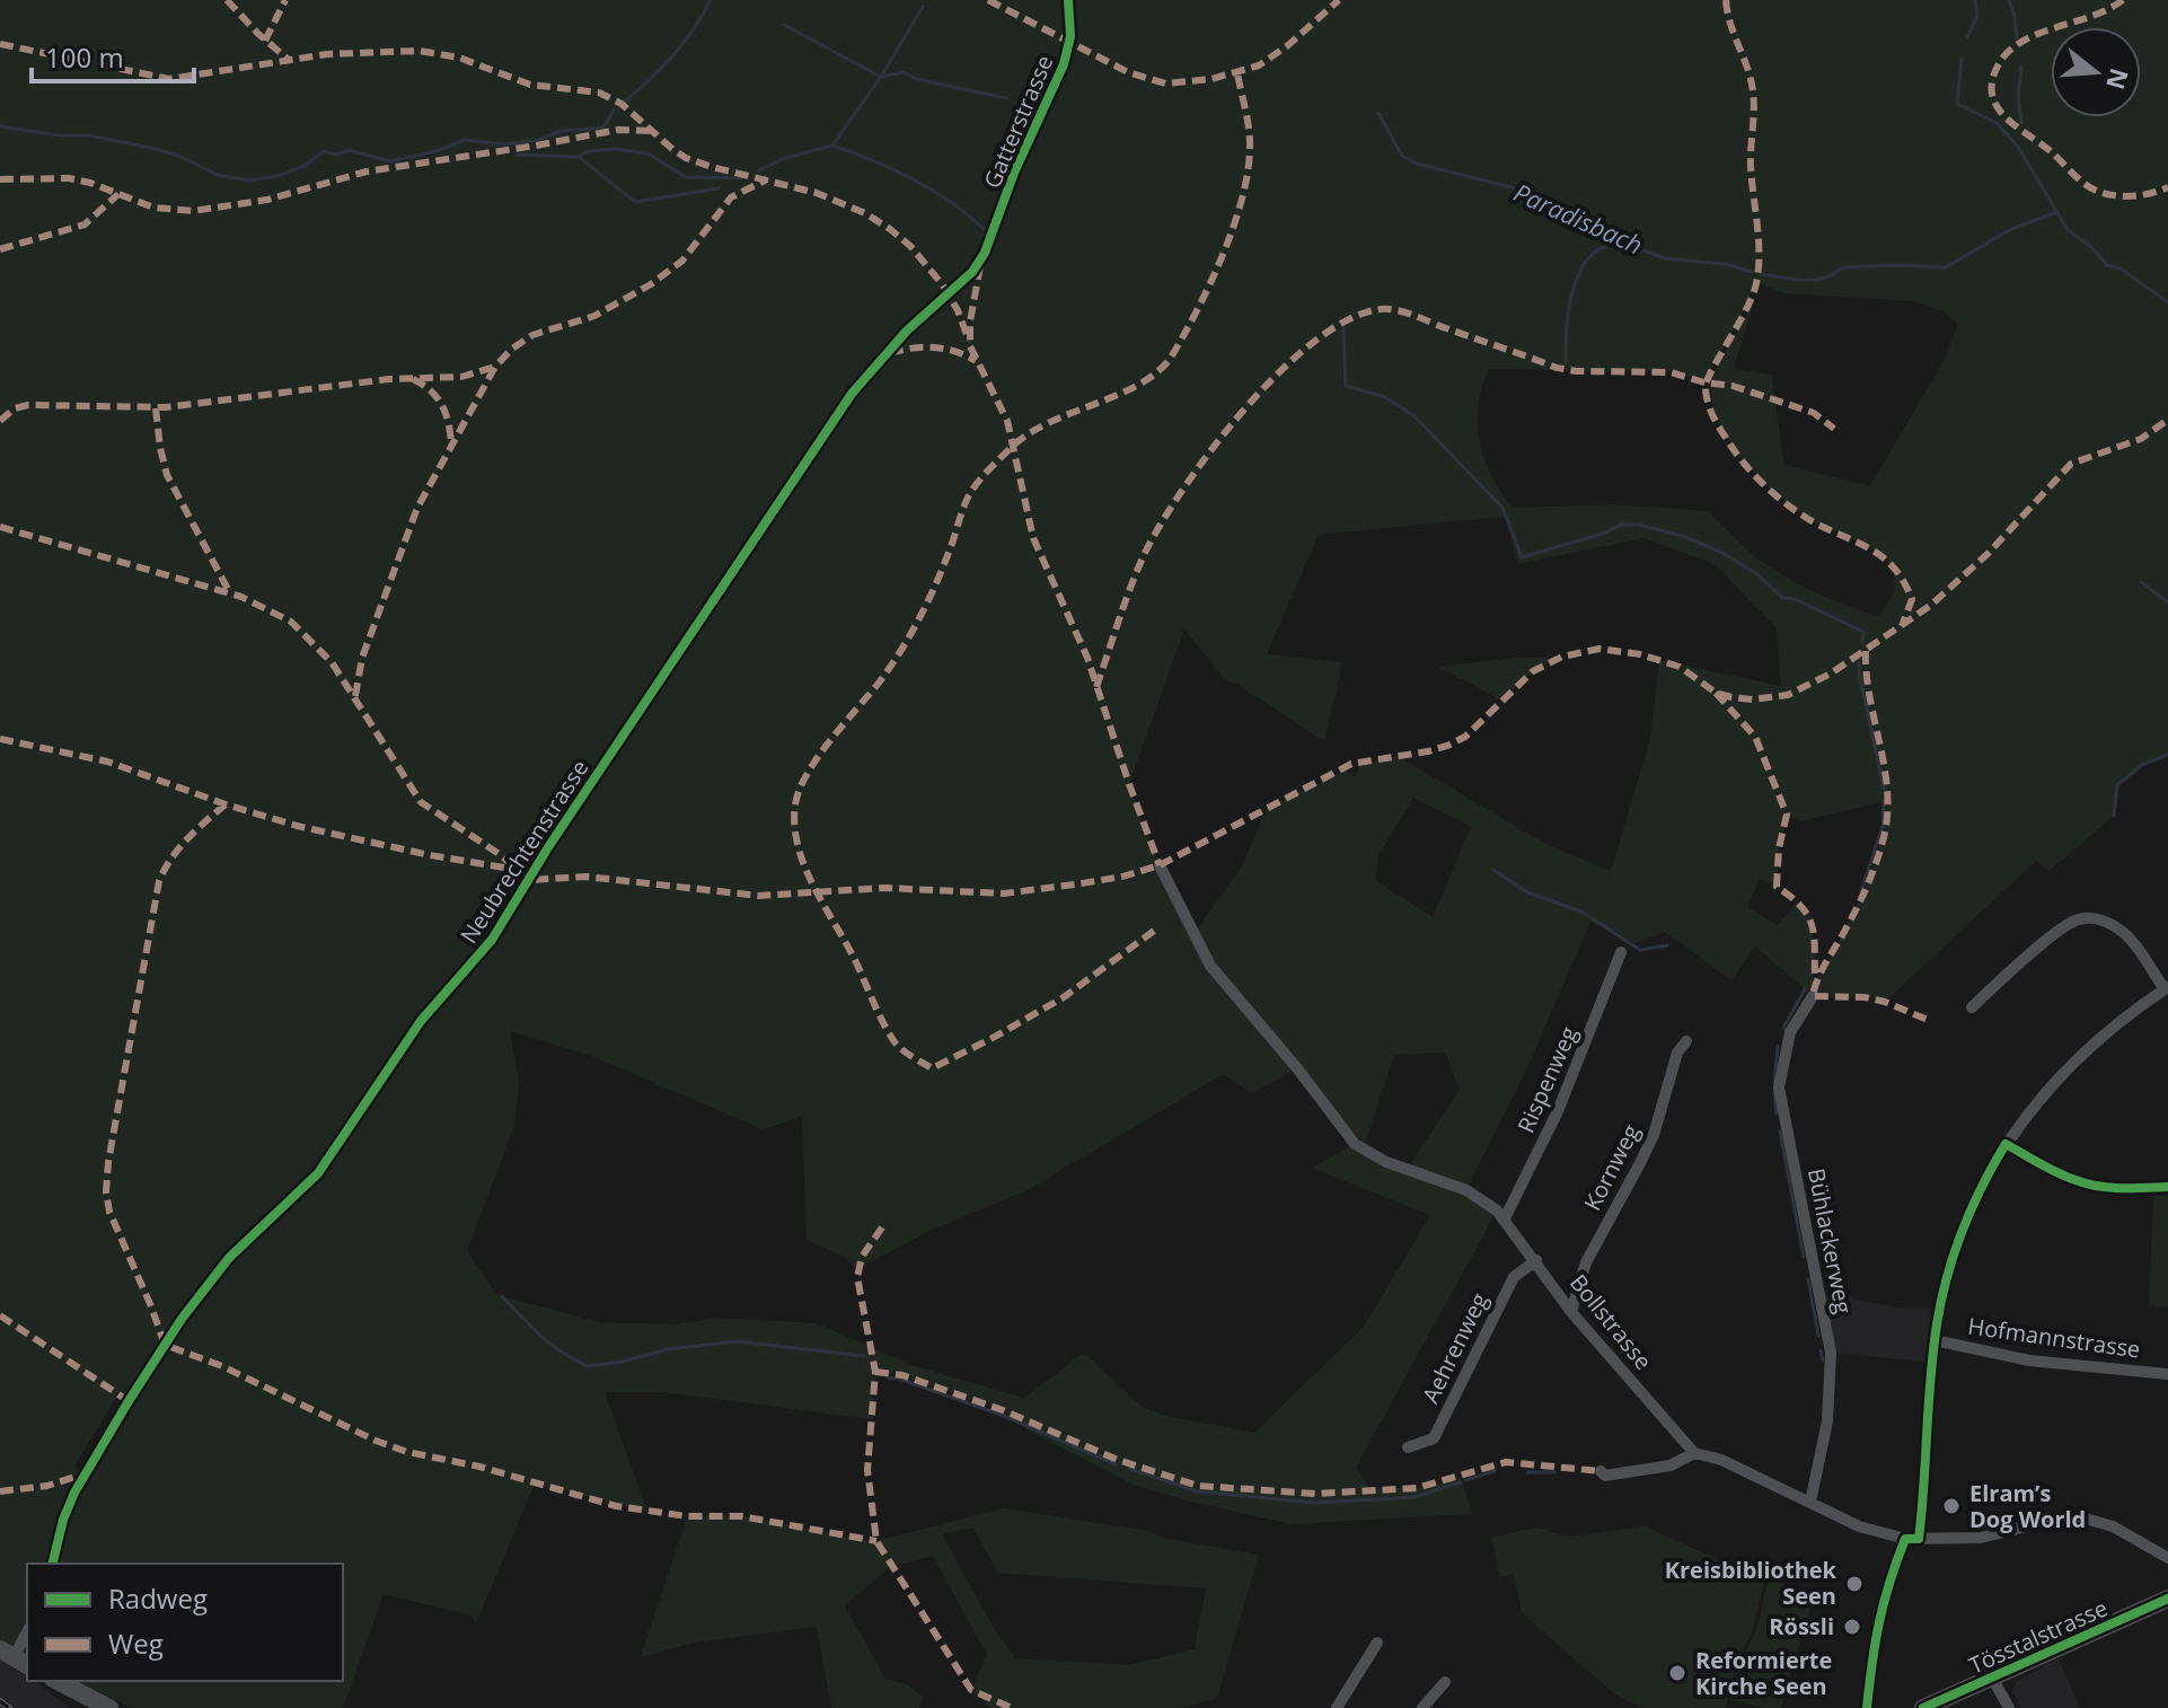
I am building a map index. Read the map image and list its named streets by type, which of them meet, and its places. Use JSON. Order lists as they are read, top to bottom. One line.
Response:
{"streets":{"main road":["Tösstalstrasse"],"street":["Gatterstrasse","Neubrechtenstrasse","Rispenweg","Kornweg","Bühlackerweg","Bollstrasse","Hofmannstrasse","Aehrenweg"]},"crossings":[["Gatterstrasse","Neubrechtenstrasse"],["Rispenweg","Bollstrasse"],["Kornweg","Bollstrasse"],["Bollstrasse","Aehrenweg"]],"water":["Paradisbach"],"places":["Elram’s Dog World","Kreisbibliothek Seen","Rössli","Reformierte Kirche Seen"],"legend":["Radweg","Weg"],"scale_bar":"100 m","north":"right"}
